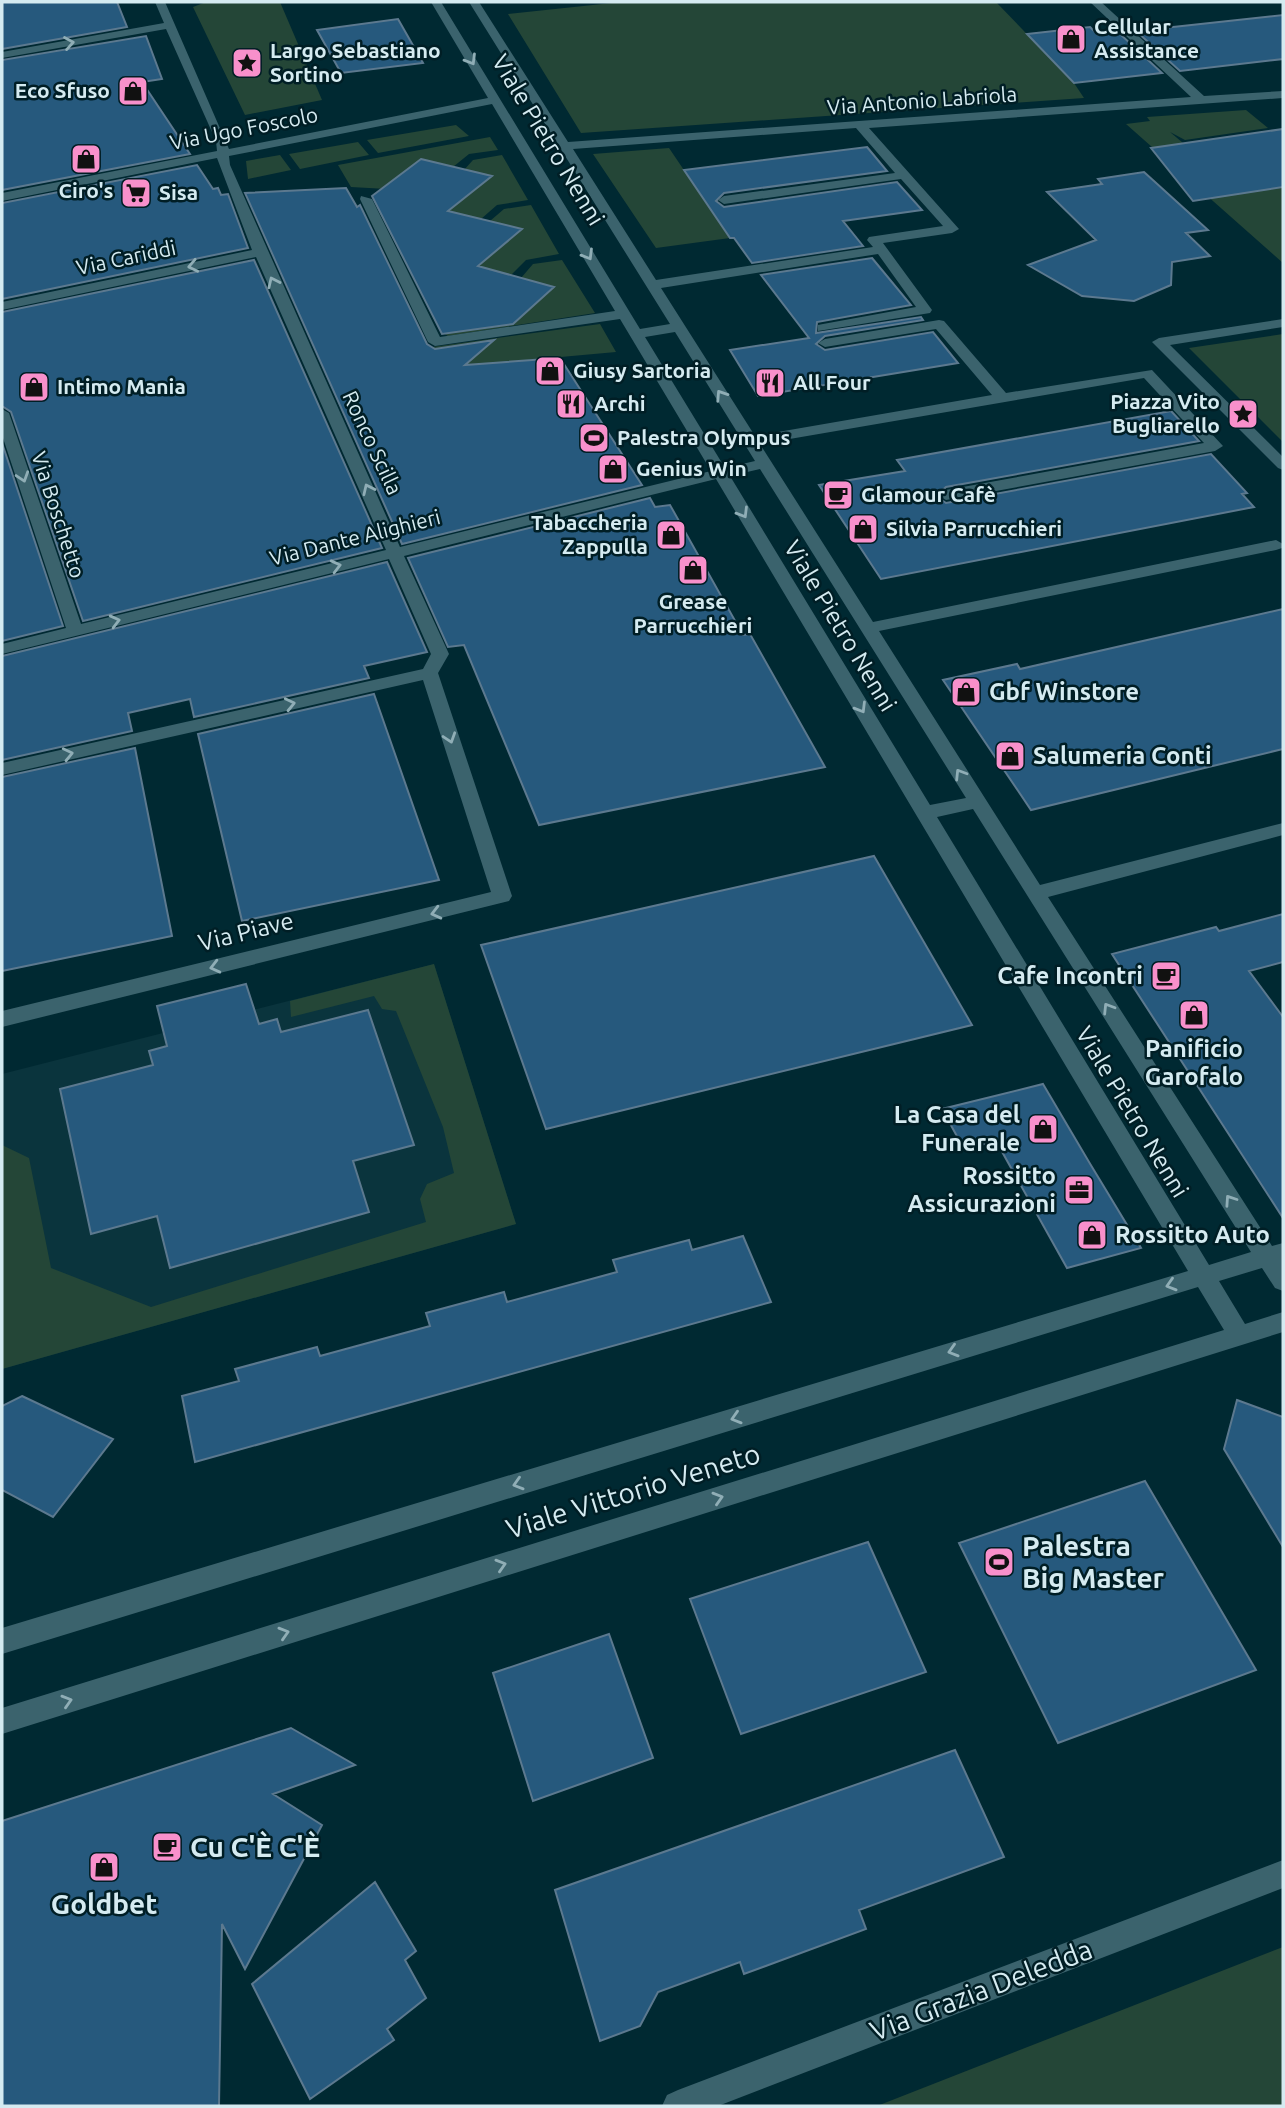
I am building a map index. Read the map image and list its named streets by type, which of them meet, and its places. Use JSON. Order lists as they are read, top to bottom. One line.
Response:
{"streets":{"street":["Via Antonio Labriola","Via Ugo Foscolo","Viale Pietro Nenni","Via Cariddi","Ronco Scilla","Via Boschetto","Via Dante Alighieri","Via Piave","Viale Vittorio Veneto","Via Grazia Deledda"]},"crossings":[["Via Antonio Labriola","Viale Pietro Nenni"],["Via Ugo Foscolo","Viale Pietro Nenni"],["Via Ugo Foscolo","Ronco Scilla"],["Viale Pietro Nenni","Via Dante Alighieri"],["Viale Pietro Nenni","Viale Vittorio Veneto"],["Via Cariddi","Ronco Scilla"],["Ronco Scilla","Via Dante Alighieri"],["Ronco Scilla","Via Piave"],["Via Boschetto","Via Dante Alighieri"]],"one_way":["Via Cariddi","Via Boschetto","Via Piave"],"places":{"shop":["Cellular Assistance","Eco Sfuso","Ciro's","Giusy Sartoria","Intimo Mania","Genius Win","Silvia Parrucchieri","Tabaccheria Zappulla","Grease Parrucchieri","Gbf Winstore","Salumeria Conti","Panificio Garofalo","La Casa del Funerale","Rossitto Auto","Goldbet"],"place":["Largo Sebastiano Sortino","Piazza Vito Bugliarello"],"supermarket":["Sisa"],"restaurant":["All Four","Archi"],"sports":["Palestra Olympus","Palestra Big Master"],"cafe":["Glamour Cafè","Cafe Incontri","Cu C'È C'È"],"office":["Rossitto Assicurazioni"]}}
